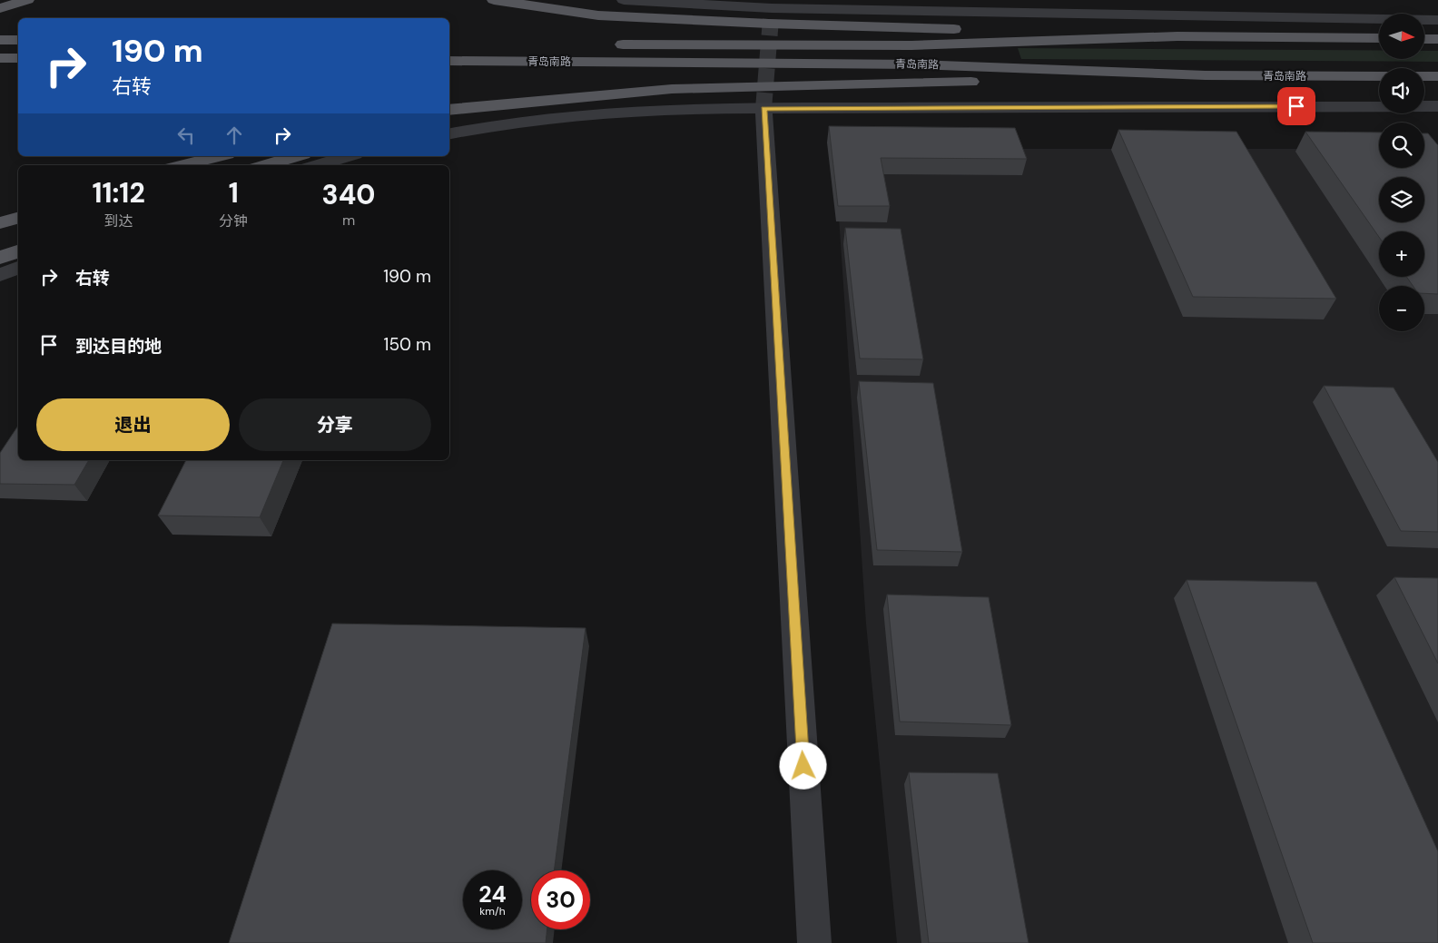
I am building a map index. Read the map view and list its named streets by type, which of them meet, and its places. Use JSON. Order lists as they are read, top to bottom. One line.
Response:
{"streets":{"main road":["青岛南路"]},"north":"right","page":{"map_buttons":["+","−"],"turn":["190 m","右转"],"eta":["11:12","到达","1","分钟","340","m"],"list":[{"name":"右转","value":"190 m"},{"name":"到达目的地","value":"150 m"}],"buttons":["退出","分享"],"speed":"24 km/h","limit":"30"}}
